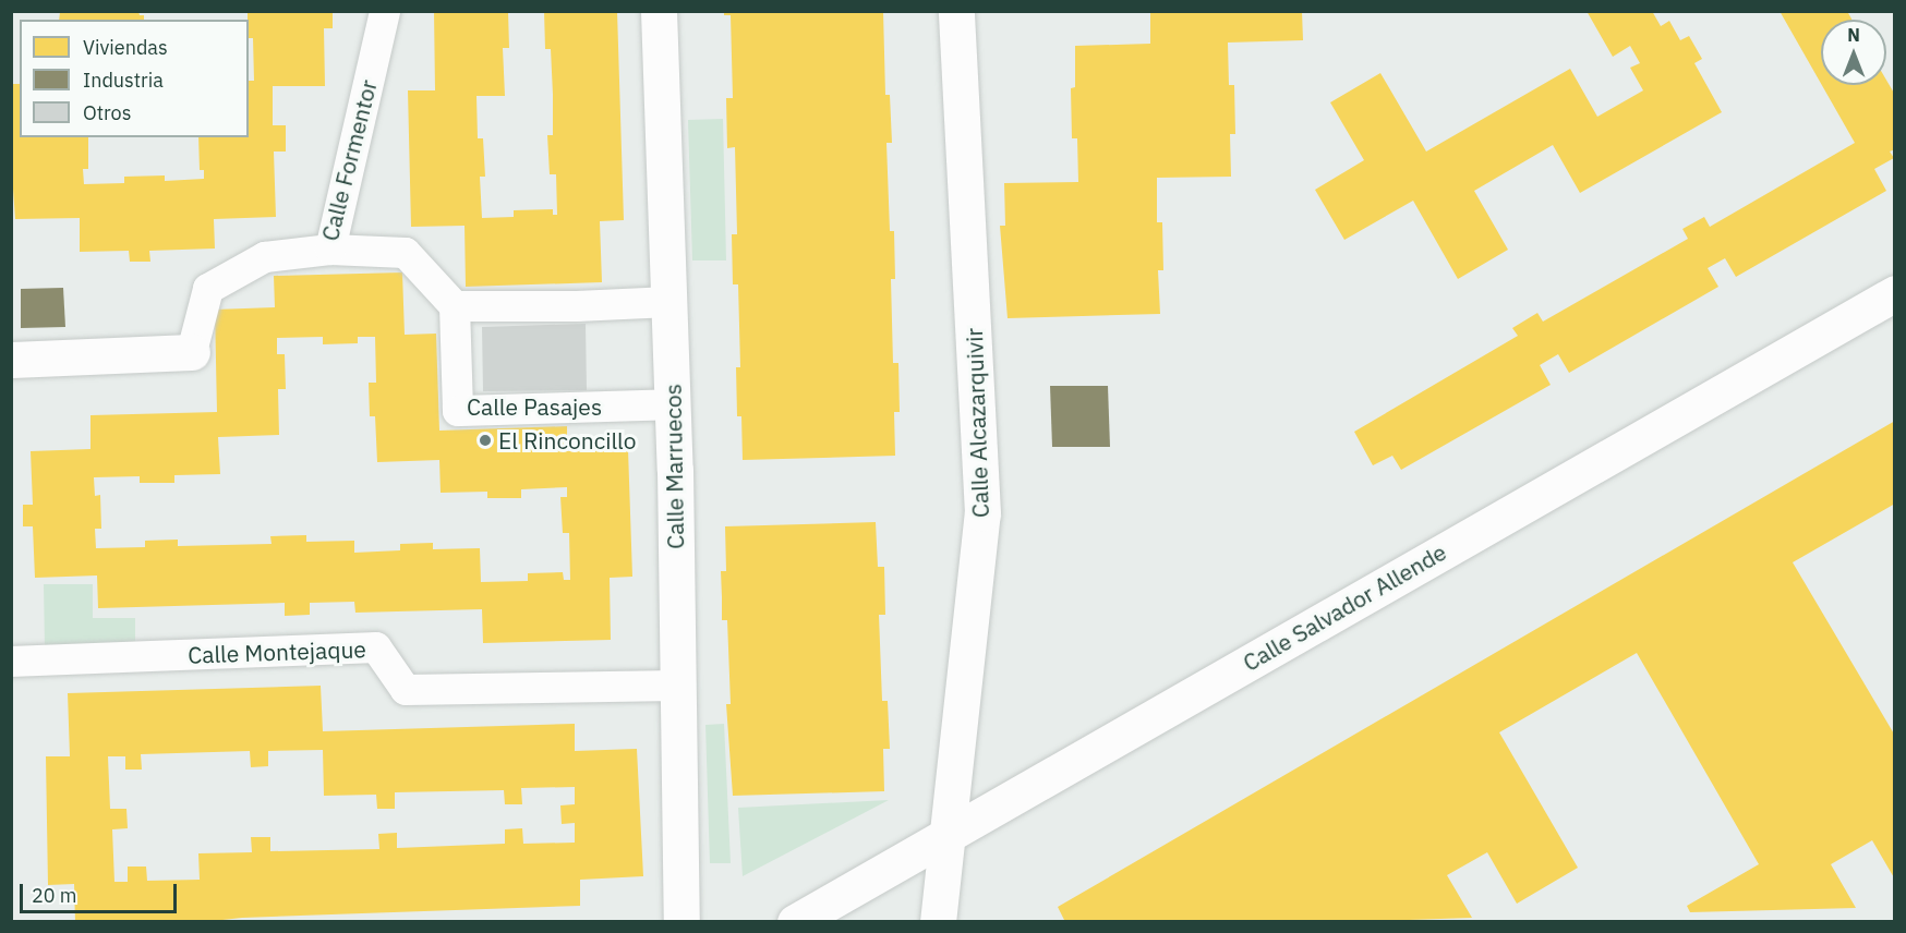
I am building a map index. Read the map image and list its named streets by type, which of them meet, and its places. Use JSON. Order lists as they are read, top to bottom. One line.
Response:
{"streets":{"street":["Calle Formentor","Calle Pasajes","Calle Alcazarquivir","Calle Marruecos","Calle Salvador Allende","Calle Montejaque"]},"crossings":[["Calle Pasajes","Calle Marruecos"],["Calle Alcazarquivir","Calle Salvador Allende"],["Calle Marruecos","Calle Montejaque"]],"places":["El Rinconcillo"],"legend":["Viviendas","Industria","Otros"],"scale_bar":"20 m","north":"top"}
